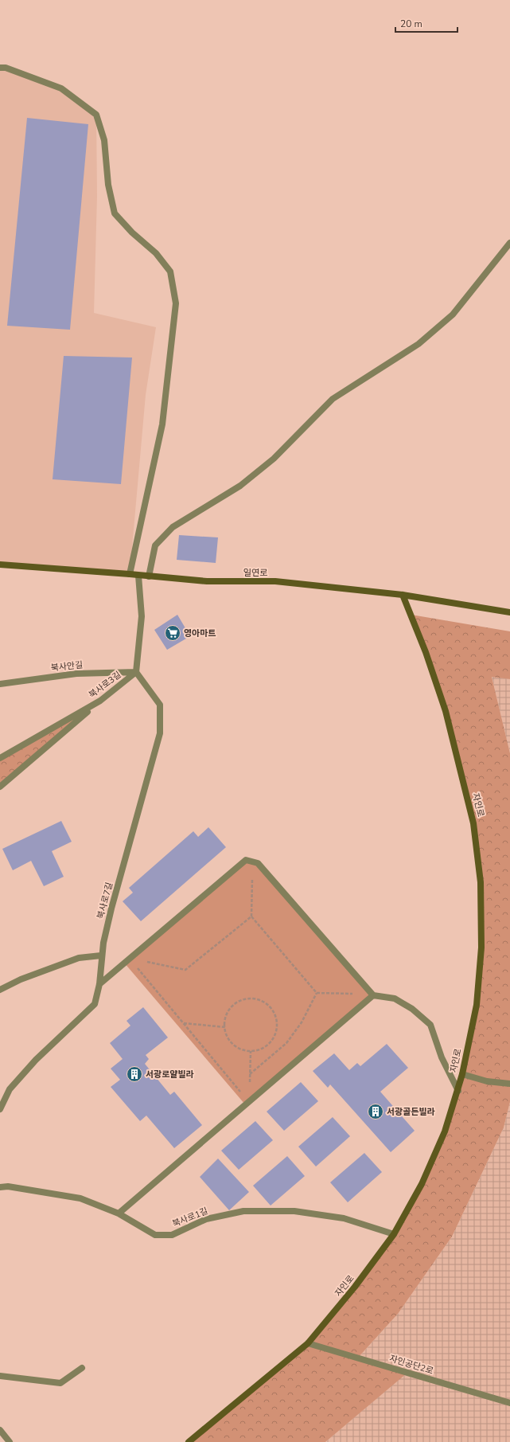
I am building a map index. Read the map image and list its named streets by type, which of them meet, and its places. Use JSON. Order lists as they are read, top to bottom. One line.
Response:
{"streets":{"street":["일연로","북사안길","북사로3길","자인로","북사로7길","북사로1길","자인공단2로"]},"crossings":[["일연로","자인로"],["북사안길","북사로3길"],["북사안길","북사로7길"],["북사로3길","북사로7길"],["자인로","북사로1길"],["자인로","자인공단2로"]],"places":{"supermarket":["영아마트"],"building":["서광로얄빌라","서광골든빌라"]},"scale_bar":"20 m"}
